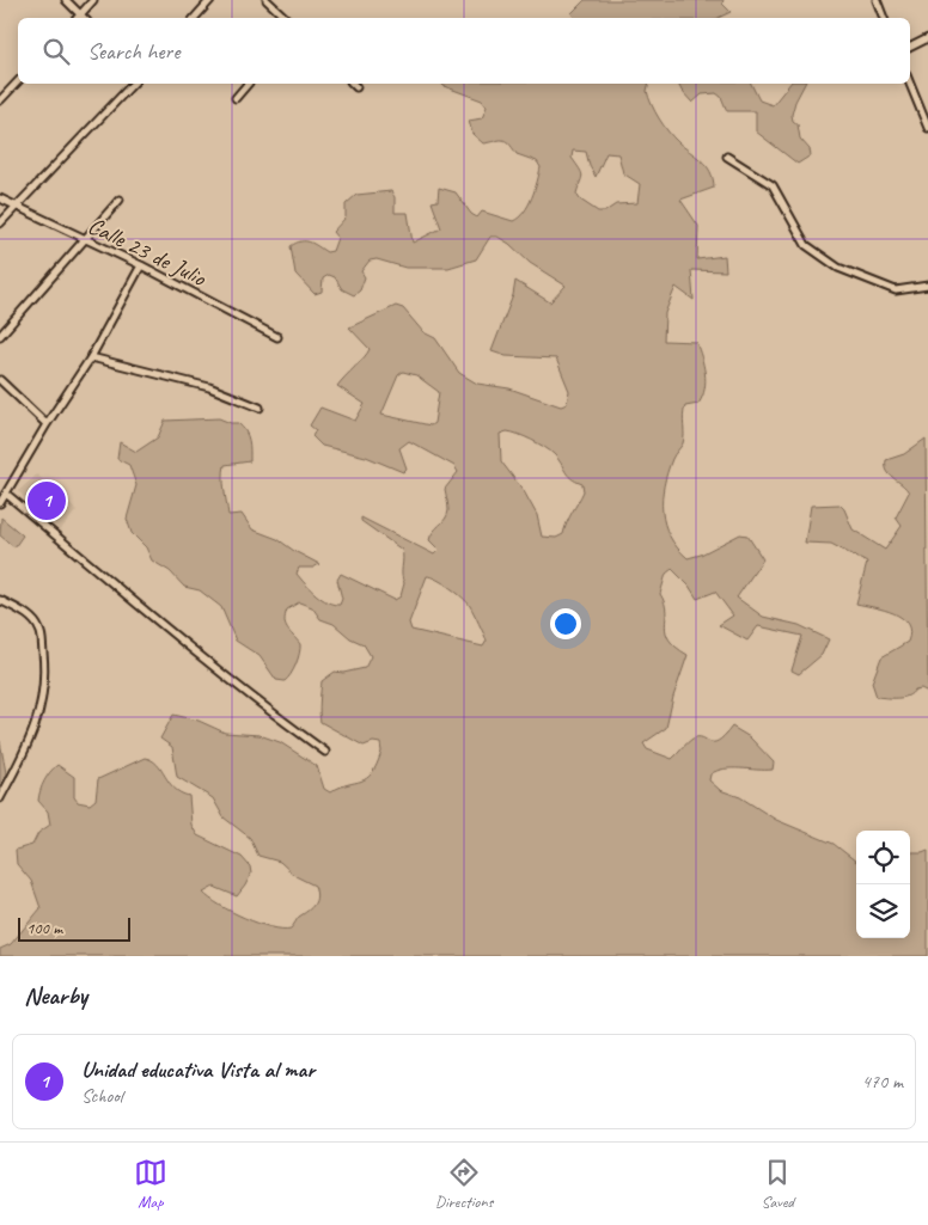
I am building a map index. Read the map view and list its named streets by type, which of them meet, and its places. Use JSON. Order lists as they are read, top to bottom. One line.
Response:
{"streets":{"street":["Calle 23 de Julio"]},"scale_bar":"100 m","page":{"search":"Search here","pins":"1","scale":"100 m","heading":"Nearby","list":[{"mark":"1","name":"Unidad educativa Vista al mar","note":"School","value":"470 m"}],"nav":["Map","Directions","Saved"]}}
